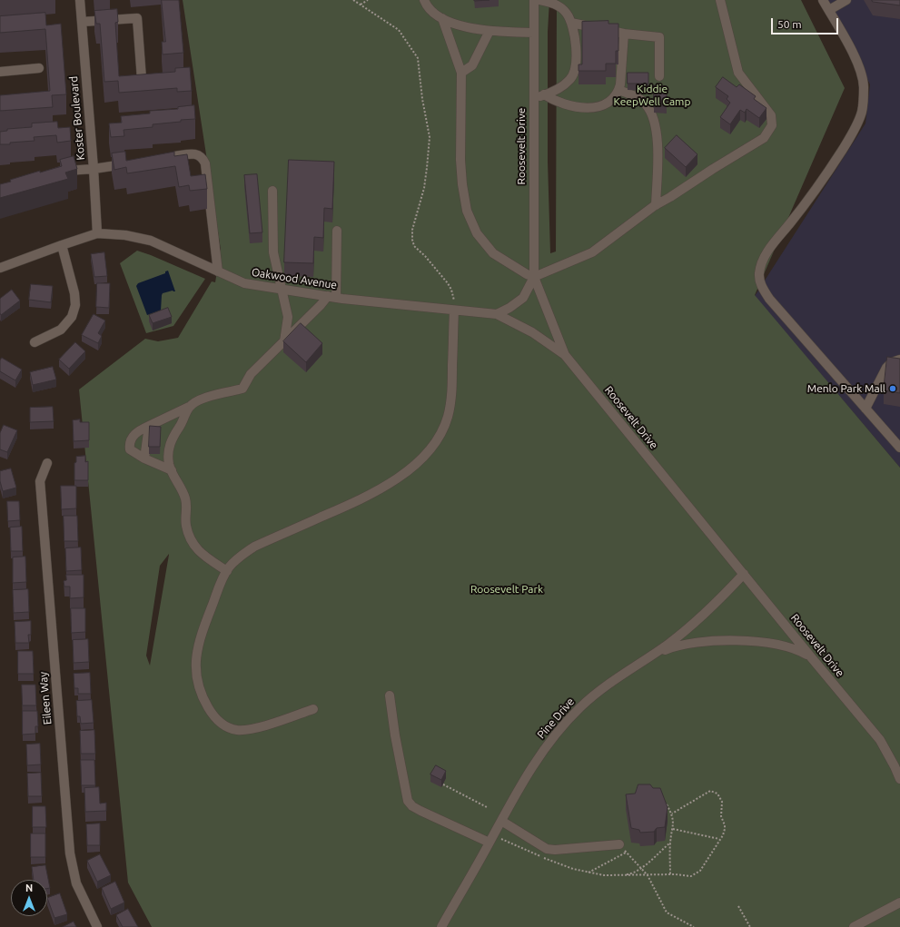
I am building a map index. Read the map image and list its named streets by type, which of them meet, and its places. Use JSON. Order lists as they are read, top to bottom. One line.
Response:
{"streets":{"street":["Koster Boulevard","Roosevelt Drive","Oakwood Avenue","Eileen Way","Pine Drive"]},"crossings":[["Koster Boulevard","Oakwood Avenue"],["Roosevelt Drive","Oakwood Avenue"],["Roosevelt Drive","Pine Drive"]],"parks":["Kiddie KeepWell Camp","Roosevelt Park"],"places":["Menlo Park Mall"],"scale_bar":"50 m","north":"top"}
